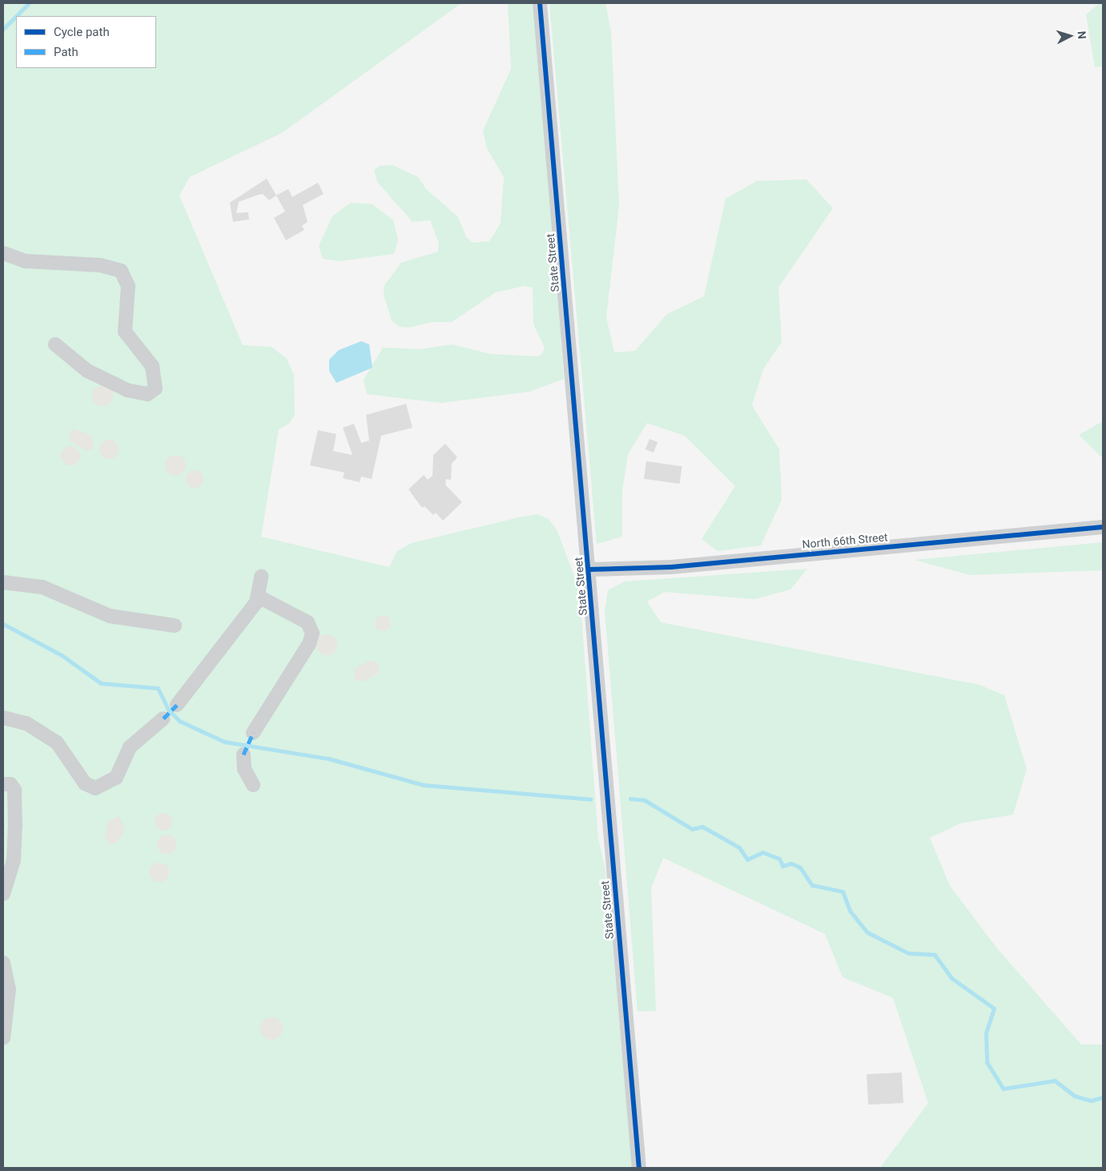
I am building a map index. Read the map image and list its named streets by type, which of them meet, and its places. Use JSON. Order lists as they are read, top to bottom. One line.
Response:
{"streets":{"street":["State Street","North 66th Street"]},"crossings":[["State Street","North 66th Street"]],"legend":["Cycle path","Path"],"north":"right"}
